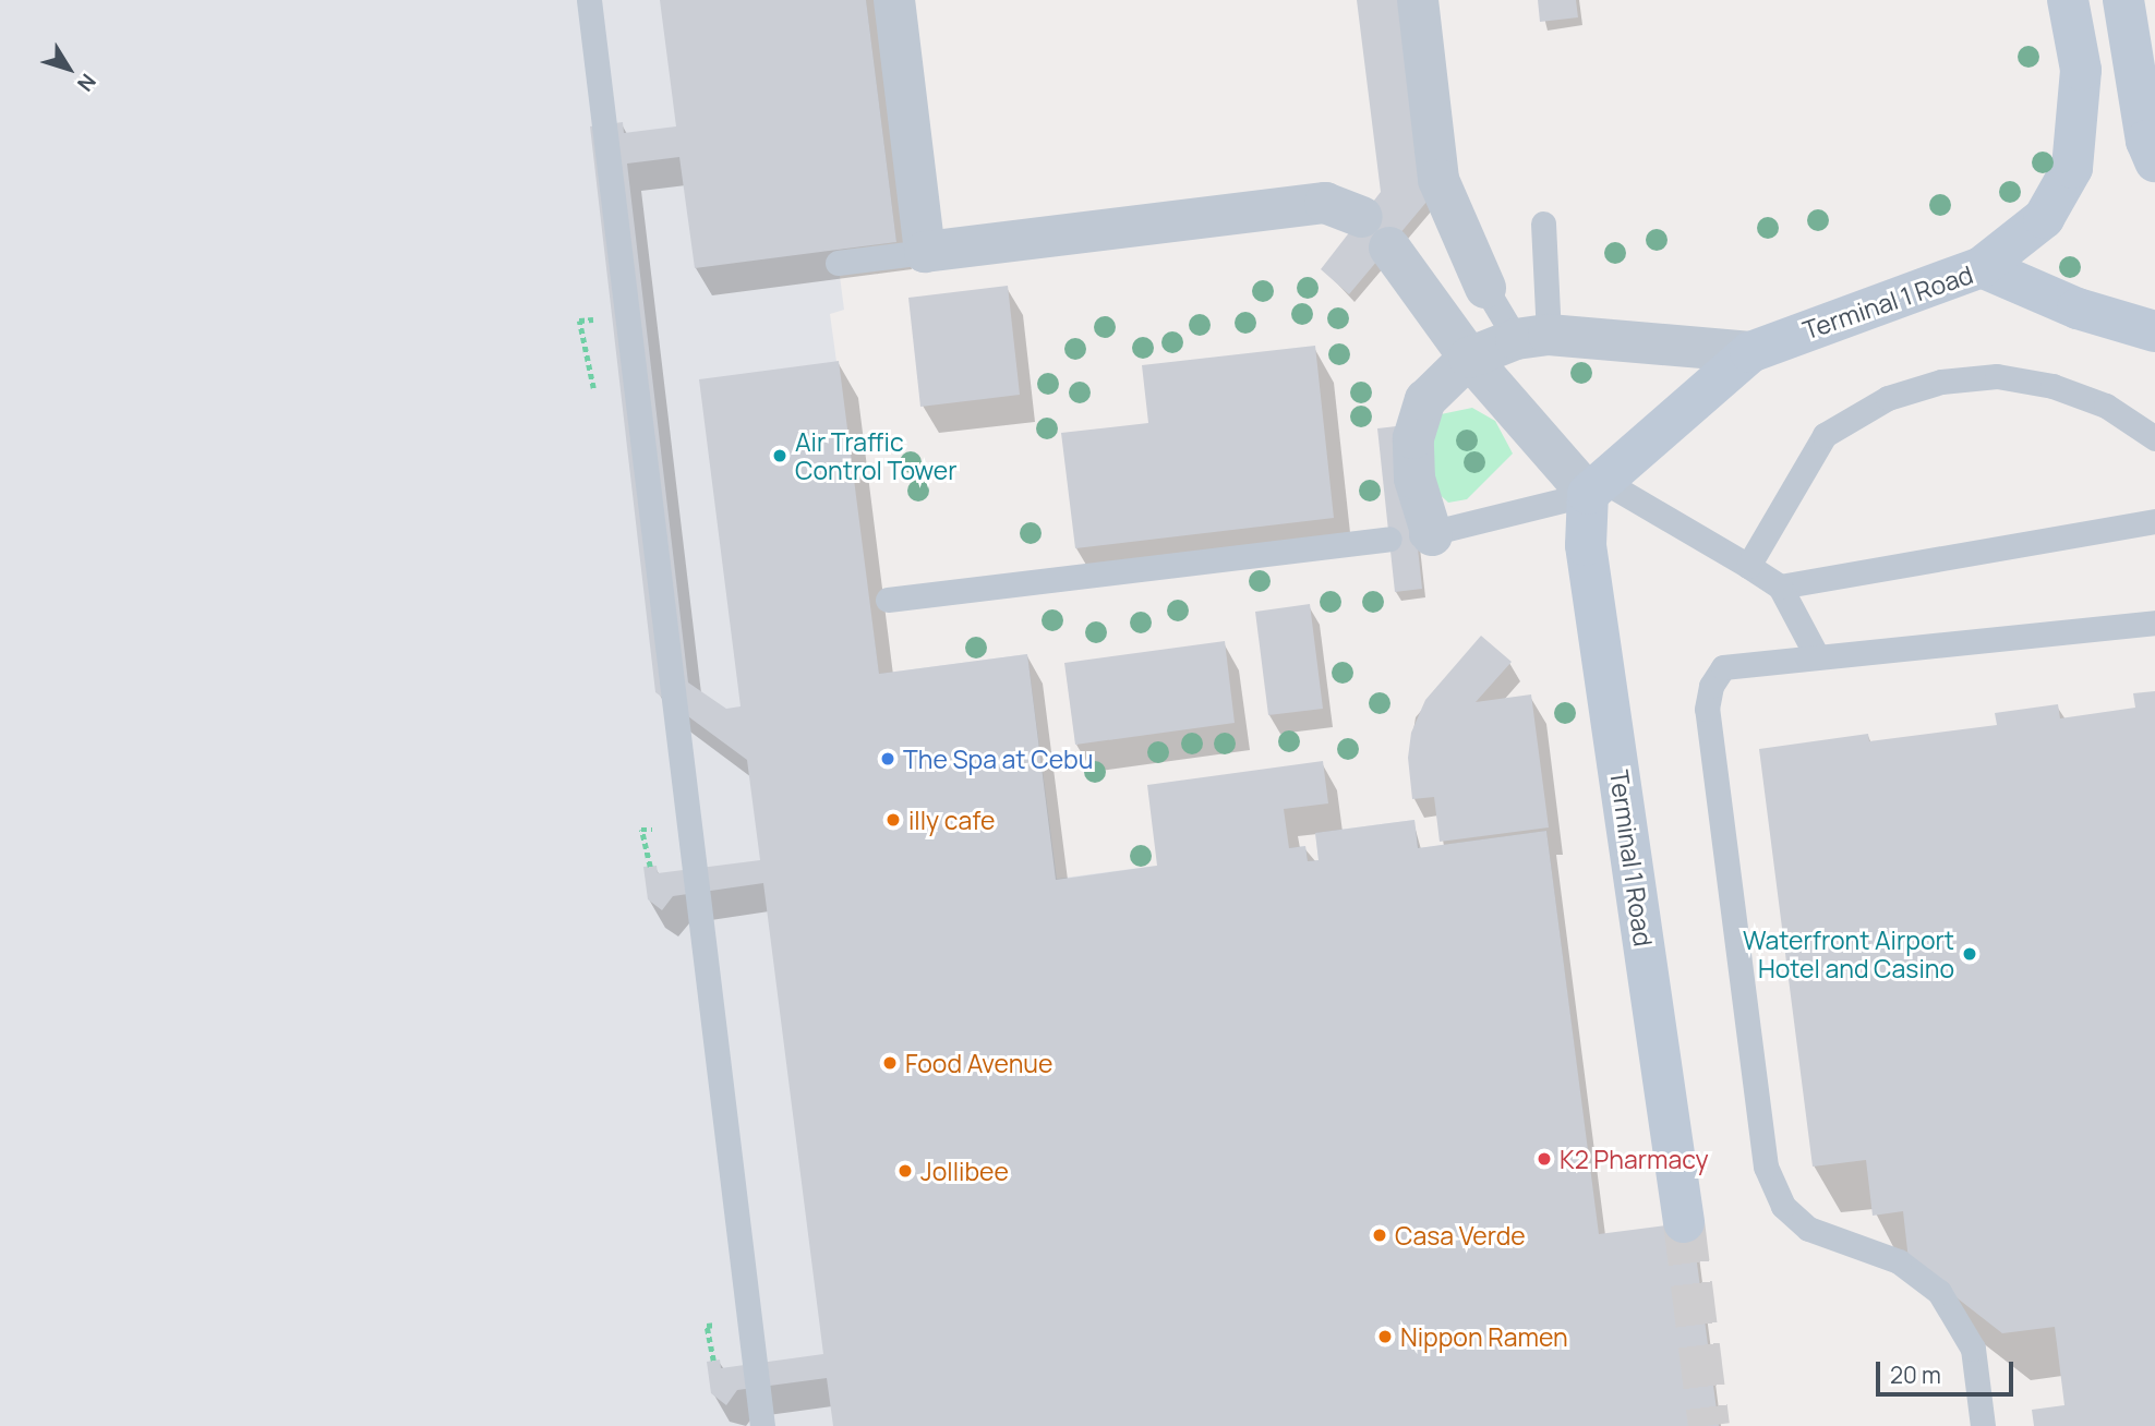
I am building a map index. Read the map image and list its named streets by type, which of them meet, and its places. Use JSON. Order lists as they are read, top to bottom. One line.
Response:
{"streets":{"street":["Terminal 1 Road"]},"places":["Air Traffic Control Tower","The Spa at Cebu","illy cafe","Waterfront Airport Hotel and Casino","Food Avenue","K2 Pharmacy","Jollibee","Casa Verde","Nippon Ramen"],"scale_bar":"20 m","north":"bottom right"}
